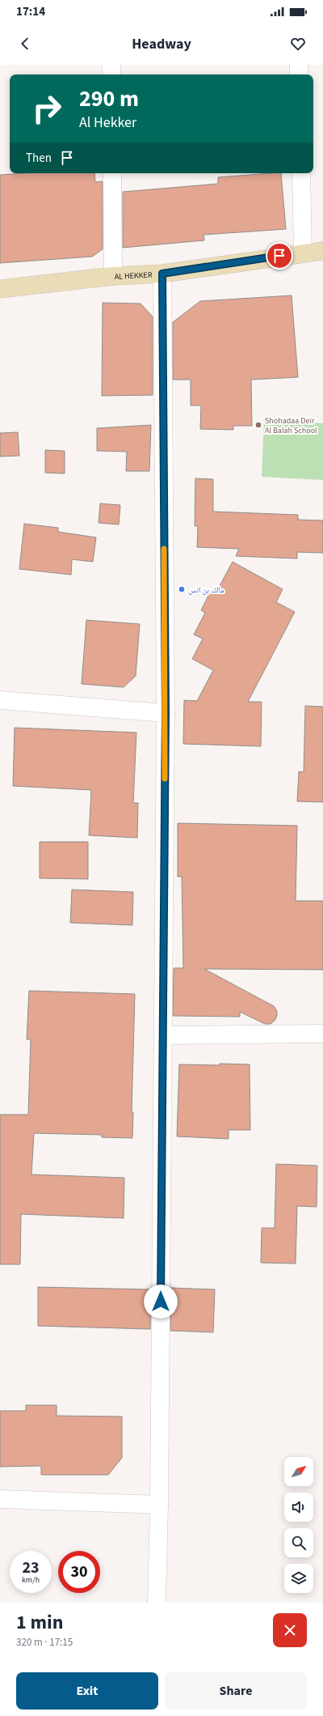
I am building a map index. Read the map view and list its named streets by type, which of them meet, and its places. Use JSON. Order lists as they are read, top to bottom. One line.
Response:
{"streets":{"street":["AL HEKKER"]},"places":["Shohadaa Deir Al Balah School","مالك بن انس"],"north":"top right","page":{"status":"17:14","header":"Headway","turn":["290 m","Al Hekker"],"then":"Then","speed":"23 km/h","limit":"30","heading":["1 min","320 m · 17:15"],"buttons":["Exit","Share"]}}
